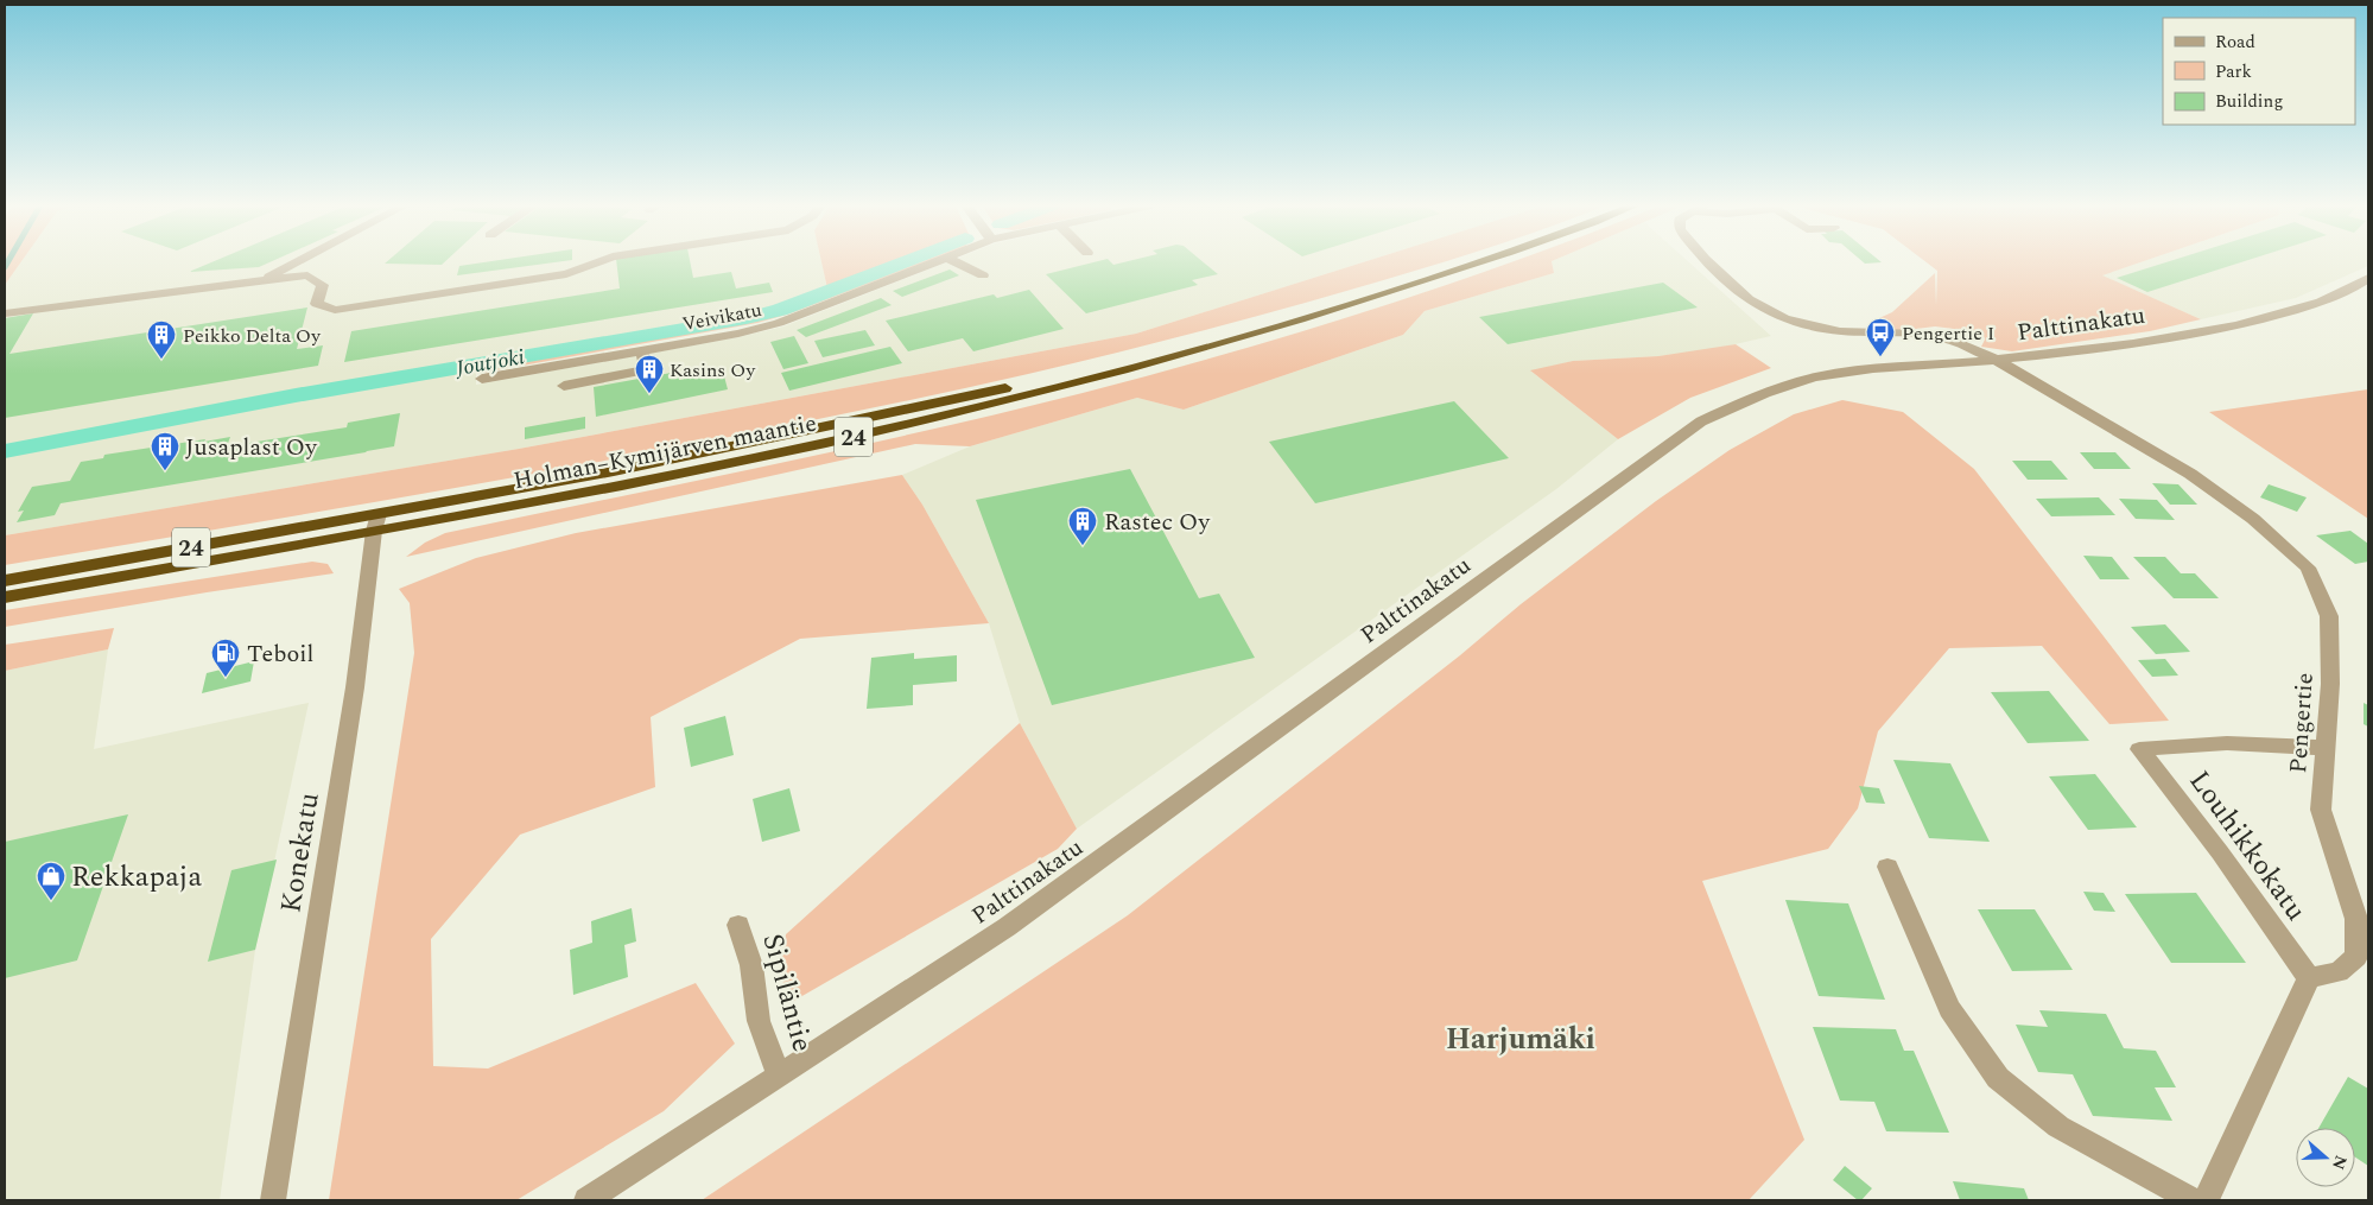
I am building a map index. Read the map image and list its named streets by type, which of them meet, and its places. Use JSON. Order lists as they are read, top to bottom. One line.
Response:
{"streets":{"highway":["24","Holman–Kymijärven maantie"],"street":["Veivikatu","Palttinakatu","Pengertie","Louhikkokatu","Konekatu","Sipiläntie"]},"crossings":[["Palttinakatu","Pengertie"],["Palttinakatu","Sipiläntie"],["Holman–Kymijärven maantie","Konekatu"],["Pengertie","Louhikkokatu"]],"districts":["Harjumäki"],"water":["Joutjoki"],"places":{"bus stop":["Pengertie I"],"building":["Peikko Delta Oy","Kasins Oy","Jusaplast Oy","Rastec Oy"],"fuel station":["Teboil"],"shop":["Rekkapaja"]},"legend":["Road","Park","Building"],"north":"right"}
